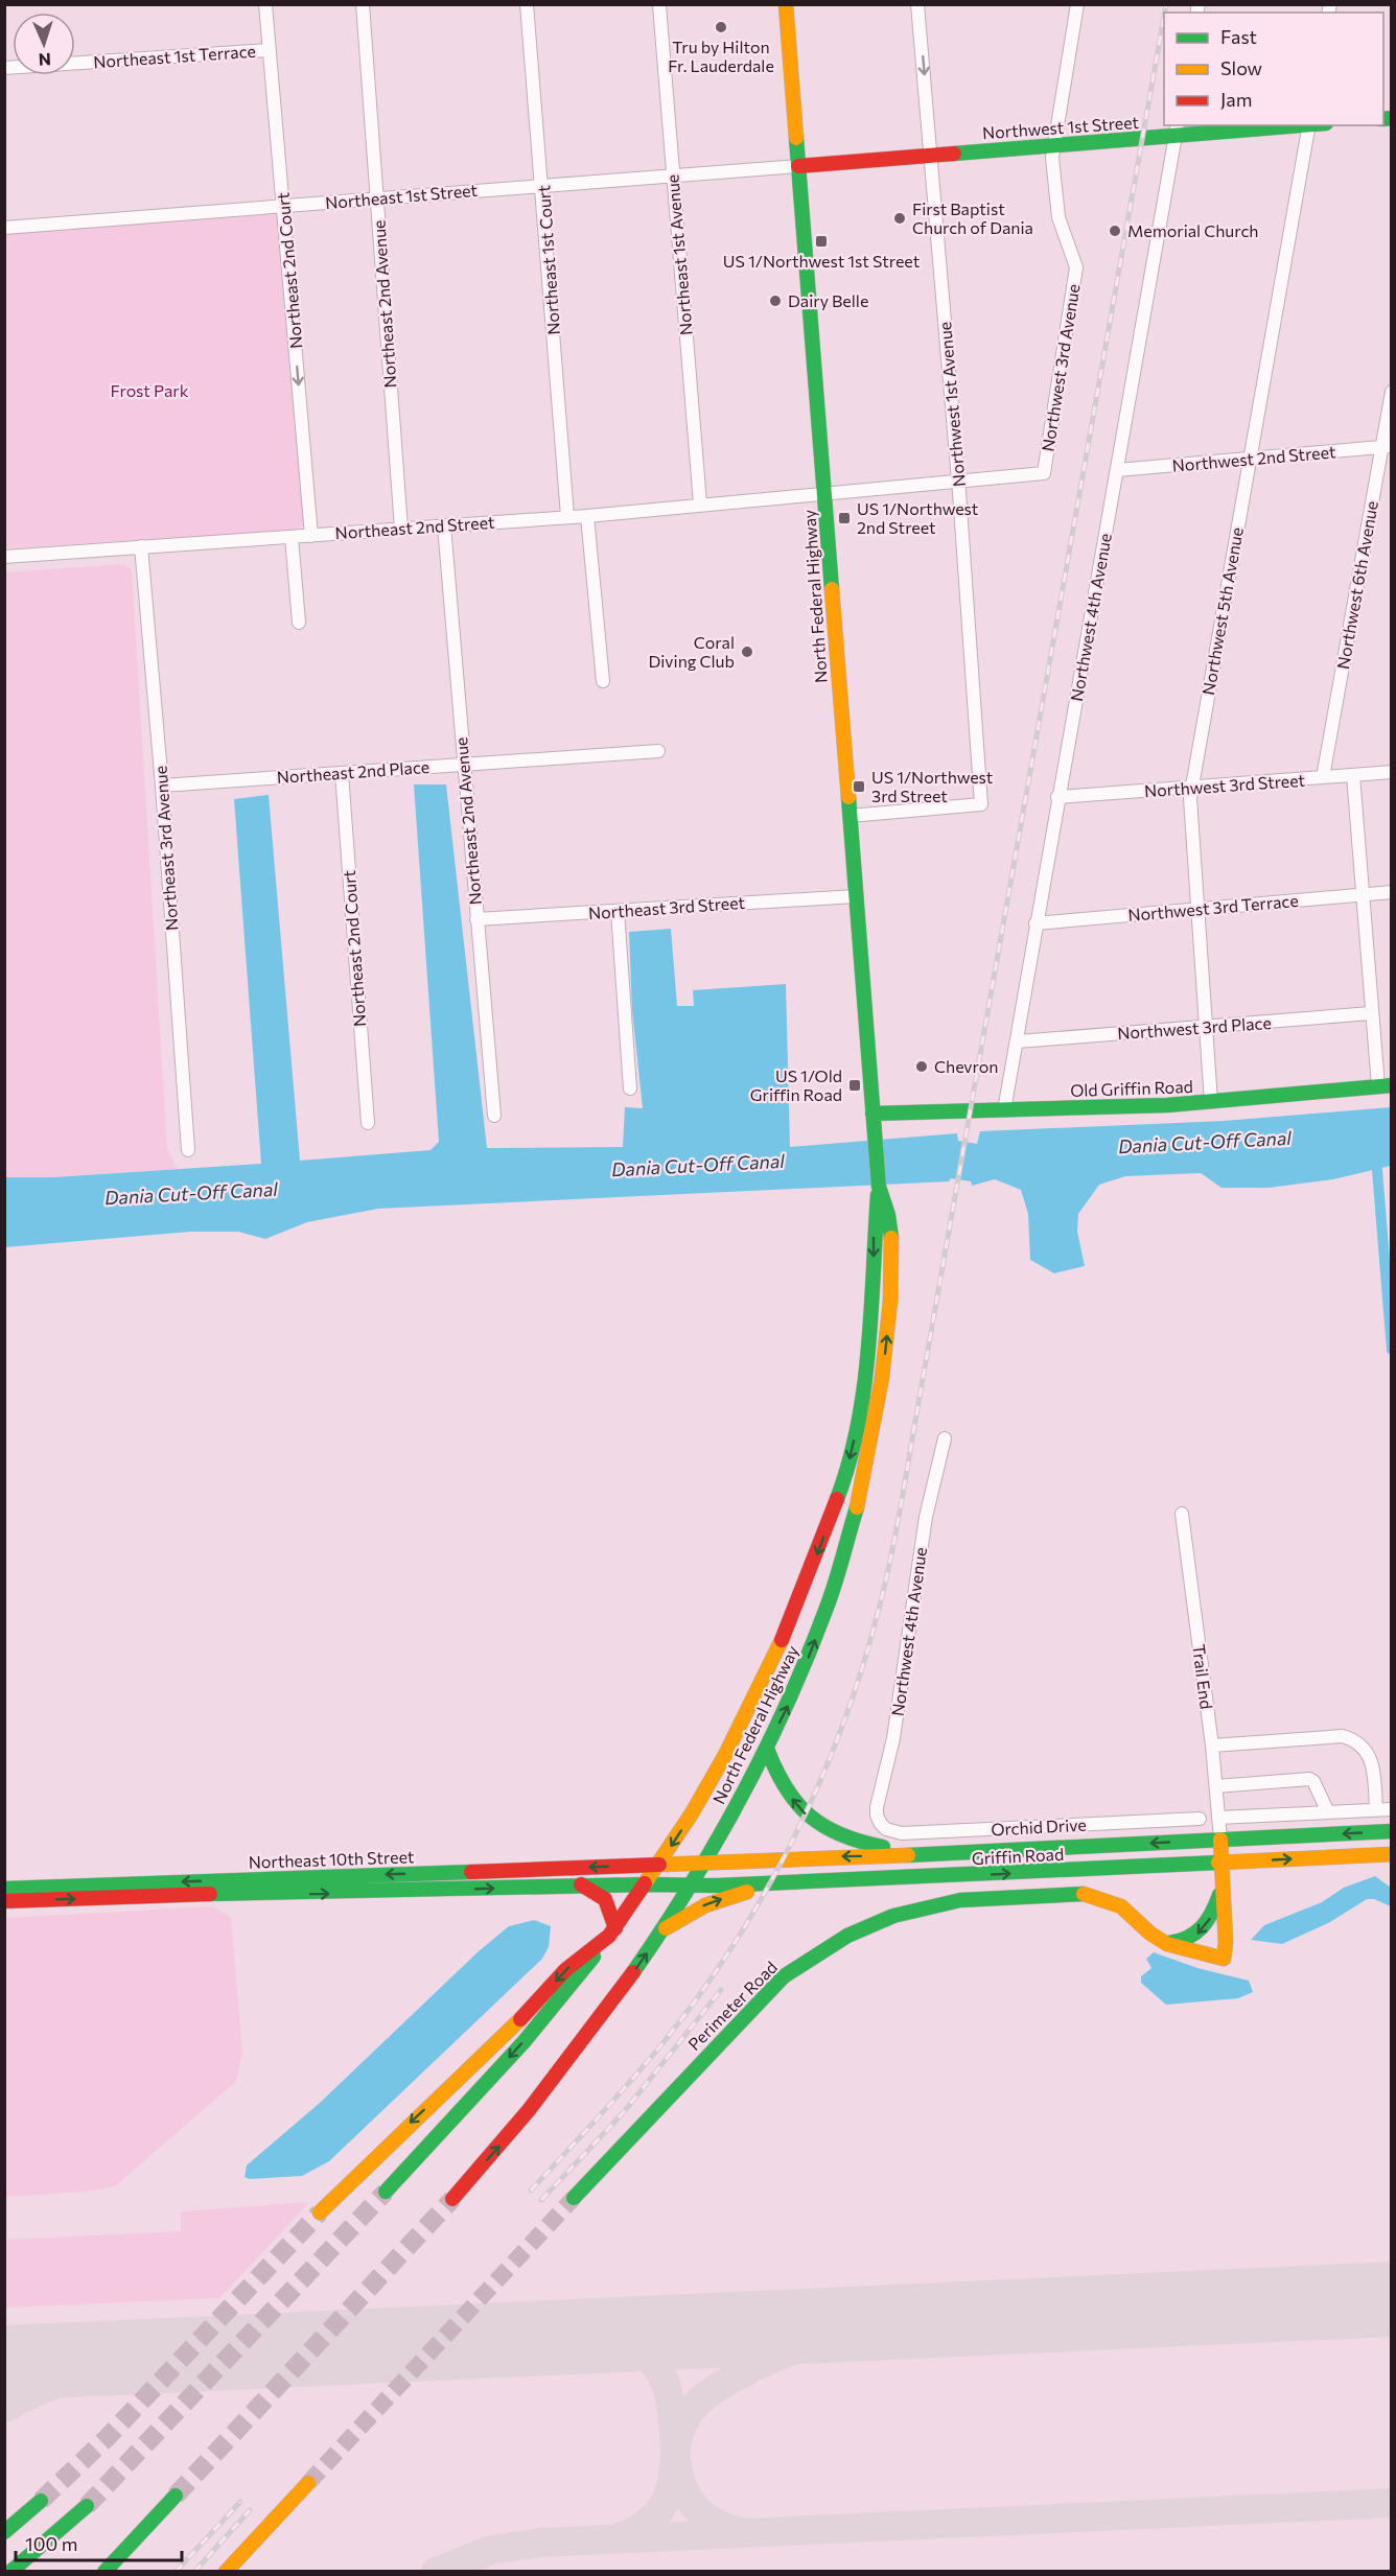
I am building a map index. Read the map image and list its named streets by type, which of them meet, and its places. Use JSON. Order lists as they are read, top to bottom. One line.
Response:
{"streets":{"main road":["Northwest 1st Street","North Federal Highway","Old Griffin Road","Griffin Road","Northeast 10th Street","Perimeter Road"],"street":["Northeast 1st Terrace","Northeast 1st Street","Northeast 1st Avenue","Northeast 1st Court","Northeast 2nd Court","Northeast 2nd Avenue","Northwest 3rd Avenue","Northwest 1st Avenue","Northwest 2nd Street","Northeast 2nd Street","Northwest 6th Avenue","Northwest 5th Avenue","Northwest 4th Avenue","Northeast 2nd Place","Northwest 3rd Street","Northeast 3rd Avenue","Northeast 3rd Street","Northwest 3rd Terrace","Northwest 3rd Place","Trail End","Orchid Drive"]},"crossings":[["Northeast 1st Terrace","Northeast 2nd Court"],["Northwest 1st Street","Northeast 1st Street"],["Northwest 1st Street","Northwest 3rd Avenue"],["Northwest 1st Street","Northwest 1st Avenue"],["Northwest 1st Street","North Federal Highway"],["Northwest 1st Street","Northwest 4th Avenue"],["Northeast 1st Street","Northeast 1st Avenue"],["Northeast 1st Street","Northeast 1st Court"],["Northeast 1st Street","Northeast 2nd Court"],["Northeast 1st Street","Northeast 2nd Avenue"],["Northeast 1st Street","North Federal Highway"],["Northeast 1st Avenue","Northeast 2nd Street"],["Northeast 1st Court","Northeast 2nd Street"],["Northeast 2nd Court","Northeast 2nd Street"],["Northeast 2nd Court","Northeast 2nd Place"],["Northeast 2nd Avenue","Northeast 2nd Street"],["Northeast 2nd Avenue","Northeast 2nd Place"],["Northeast 2nd Avenue","Northeast 3rd Street"],["Northwest 3rd Avenue","Northwest 1st Avenue"],["Northwest 1st Avenue","North Federal Highway"],["Northwest 2nd Street","Northwest 6th Avenue"],["Northwest 2nd Street","Northwest 5th Avenue"],["Northwest 2nd Street","Northwest 4th Avenue"],["Northeast 2nd Street","North Federal Highway"],["Northeast 2nd Street","Northeast 3rd Avenue"],["Northwest 6th Avenue","Northwest 3rd Street"],["North Federal Highway","Northeast 3rd Street"],["North Federal Highway","Old Griffin Road"],["North Federal Highway","Griffin Road"],["North Federal Highway","Northeast 10th Street"],["Northwest 5th Avenue","Northwest 3rd Street"],["Northwest 5th Avenue","Northwest 3rd Terrace"],["Northwest 5th Avenue","Northwest 3rd Place"],["Northwest 5th Avenue","Old Griffin Road"],["Northwest 4th Avenue","Northwest 3rd Street"],["Northwest 4th Avenue","Northwest 3rd Terrace"],["Northwest 4th Avenue","Northwest 3rd Place"],["Northwest 4th Avenue","Old Griffin Road"],["Northwest 4th Avenue","Orchid Drive"],["Northeast 2nd Place","Northeast 3rd Avenue"],["Trail End","Griffin Road"],["Trail End","Perimeter Road"],["Griffin Road","Northeast 10th Street"],["Griffin Road","Perimeter Road"]],"one_way":["Northeast 2nd Court"],"water":["Dania Cut-Off Canal"],"parks":["Frost Park"],"places":{"other":["Tru by Hilton Fr. Lauderdale","First Baptist Church of Dania","Memorial Church","Dairy Belle","Coral Diving Club","Chevron"],"transit":["US 1/Northwest 1st Street","US 1/Northwest 2nd Street","US 1/Northwest 3rd Street","US 1/Old Griffin Road"]},"legend":["Fast","Slow","Jam"],"scale_bar":"100 m","north":"bottom"}
